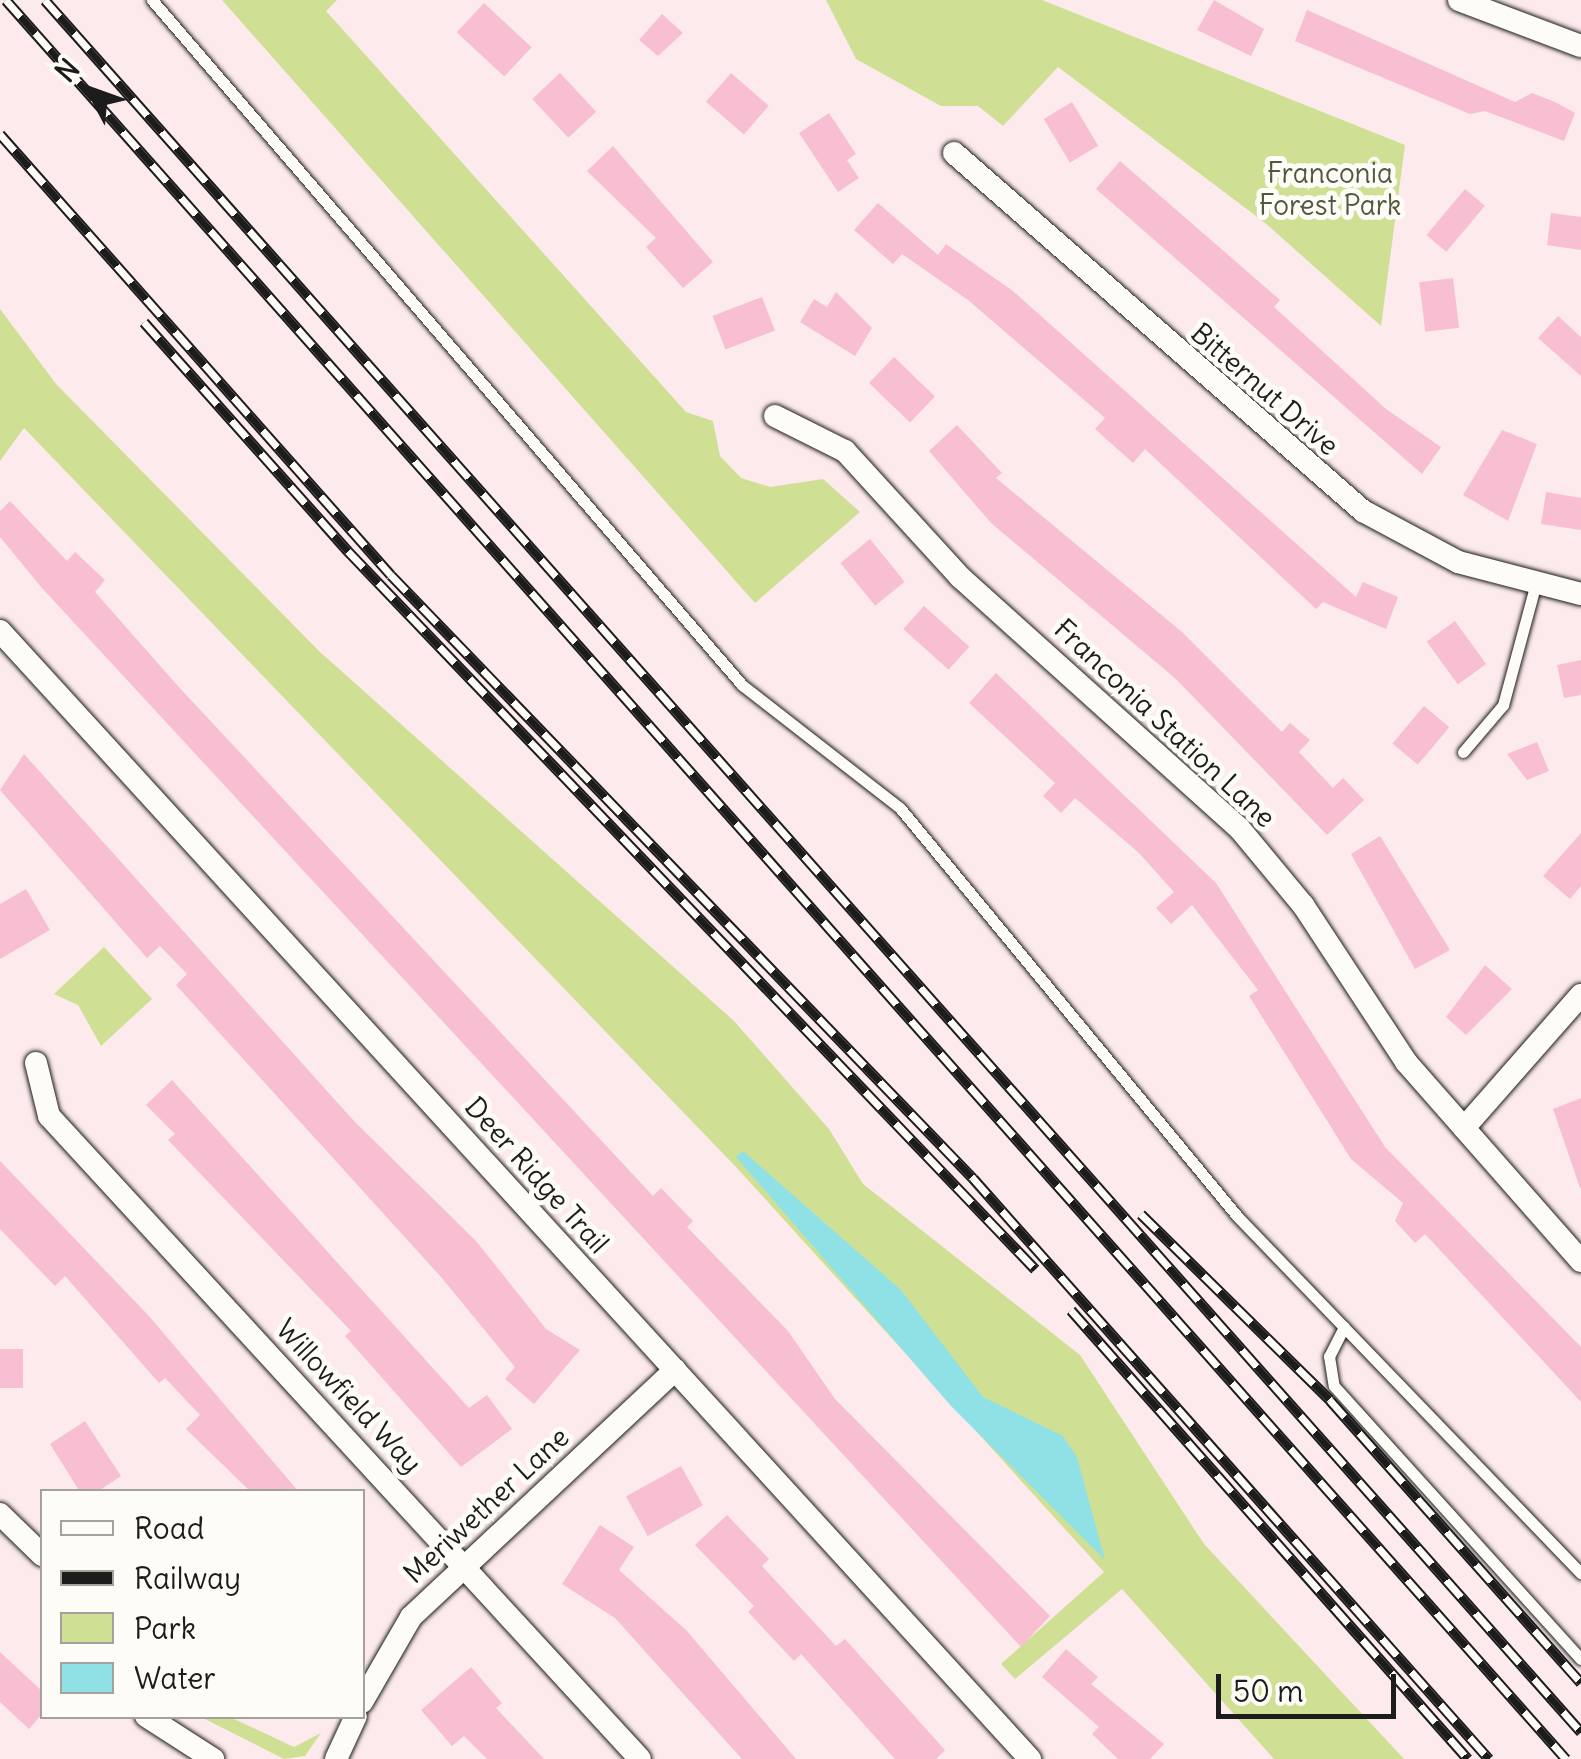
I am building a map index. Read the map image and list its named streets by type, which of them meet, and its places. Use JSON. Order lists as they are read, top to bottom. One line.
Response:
{"streets":{"street":["Bitternut Drive","Franconia Station Lane","Deer Ridge Trail","Willowfield Way","Meriwether Lane"]},"crossings":[["Deer Ridge Trail","Meriwether Lane"],["Willowfield Way","Meriwether Lane"]],"parks":["Franconia Forest Park"],"legend":["Road","Railway","Park","Water"],"scale_bar":"50 m","north":"top left"}
